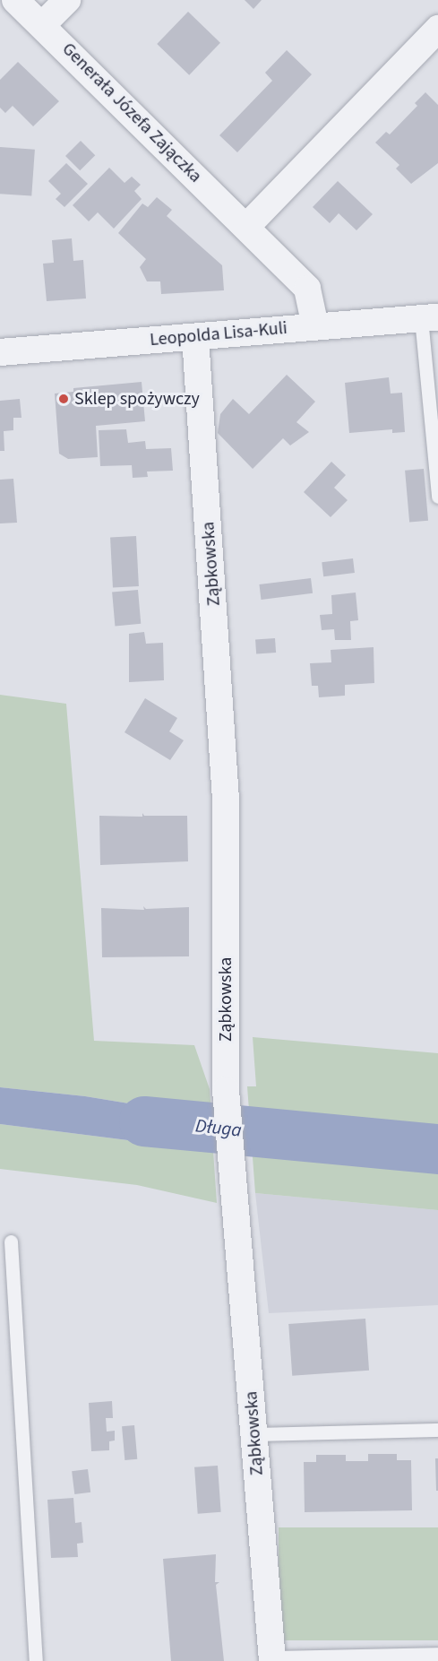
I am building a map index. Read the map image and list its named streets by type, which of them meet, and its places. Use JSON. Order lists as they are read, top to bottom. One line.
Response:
{"streets":{"street":["Generała Józefa Zajączka","Leopolda Lisa-Kuli","Ząbkowska"]},"crossings":[["Generała Józefa Zajączka","Leopolda Lisa-Kuli"],["Leopolda Lisa-Kuli","Ząbkowska"]],"water":["Długa"],"places":["Sklep spożywczy"]}
